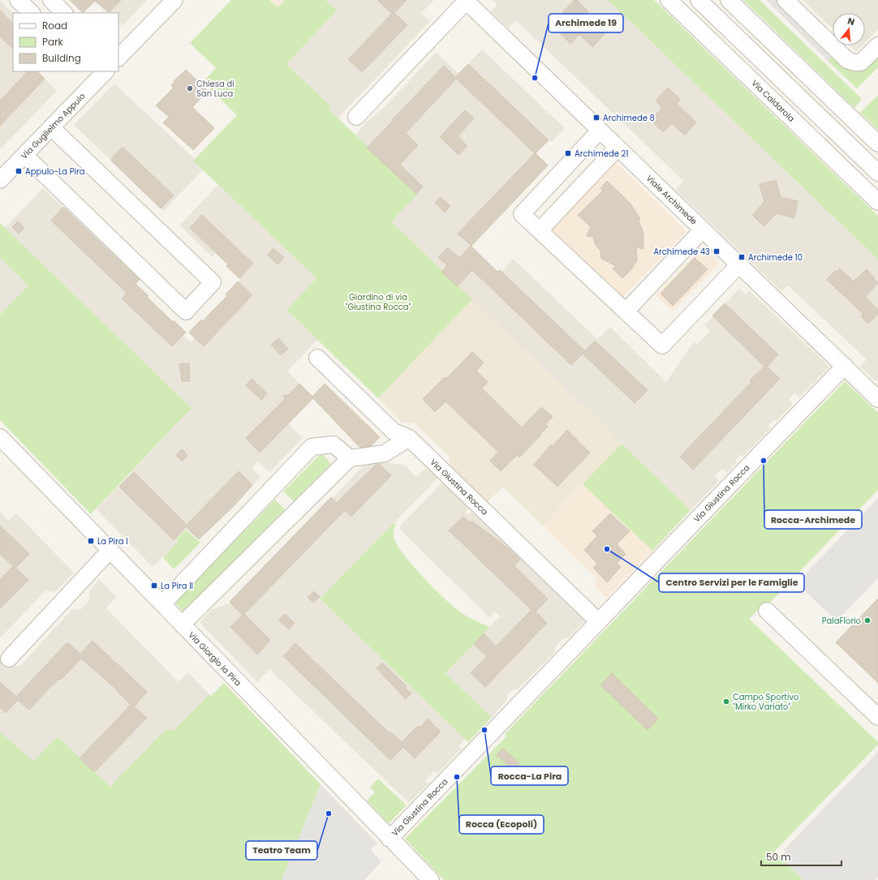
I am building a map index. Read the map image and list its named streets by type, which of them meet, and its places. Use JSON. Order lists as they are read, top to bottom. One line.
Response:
{"streets":{"street":["Via Caldarola","Via Guglielmo Appulo","Viale Archimede","Via Giustina Rocca","Via Giorgio la Pira"]},"crossings":[["Viale Archimede","Via Giustina Rocca"],["Via Giustina Rocca","Via Giorgio la Pira"]],"parks":["Giardino di via \"Giustina Rocca\""],"places":{"other":["Archimede 19","Chiesa di San Luca","Rocca-Archimede","Centro Servizi per le Famiglie","PalaFlorio","Campo Sportivo \"Mirko Variato\"","Rocca-La Pira","Rocca (Ecopoli)","Teatro Team"],"transit":["Archimede 8","Archimede 21","Appulo-La Pira","Archimede 43","Archimede 10","La Pira I","La Pira II"]},"legend":["Road","Park","Building"],"scale_bar":"50 m","north":"top"}
